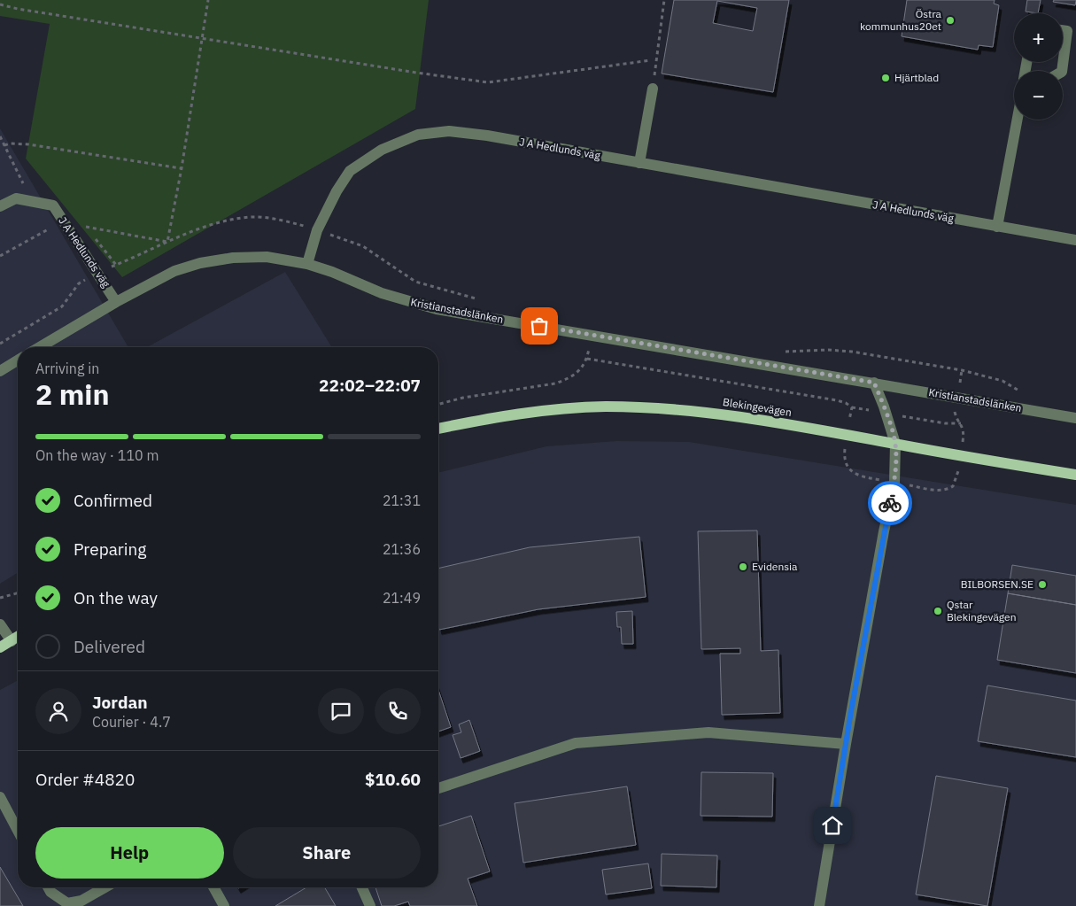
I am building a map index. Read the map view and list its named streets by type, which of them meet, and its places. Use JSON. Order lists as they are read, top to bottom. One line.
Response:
{"streets":{"main road":["Blekingevägen"],"street":["J A Hedlunds väg","Kristianstadslänken"]},"crossings":[["J A Hedlunds väg","Kristianstadslänken"]],"places":["Östra kommunhus20et","Hjärtblad","Evidensia","BILBORSEN.SE","Qstar Blekingevägen"],"page":{"map_buttons":["+","−"],"heading":["2 min","Arriving in","22:02–22:07"],"panel":["Jordan","Courier · 4.7","Order #4820","$10.60"],"bar":"On the way · 110 m","list":[["Confirmed","21:31"],["Preparing","21:36"],["On the way","21:49"],"Delivered"],"buttons":["Help","Share"]}}
